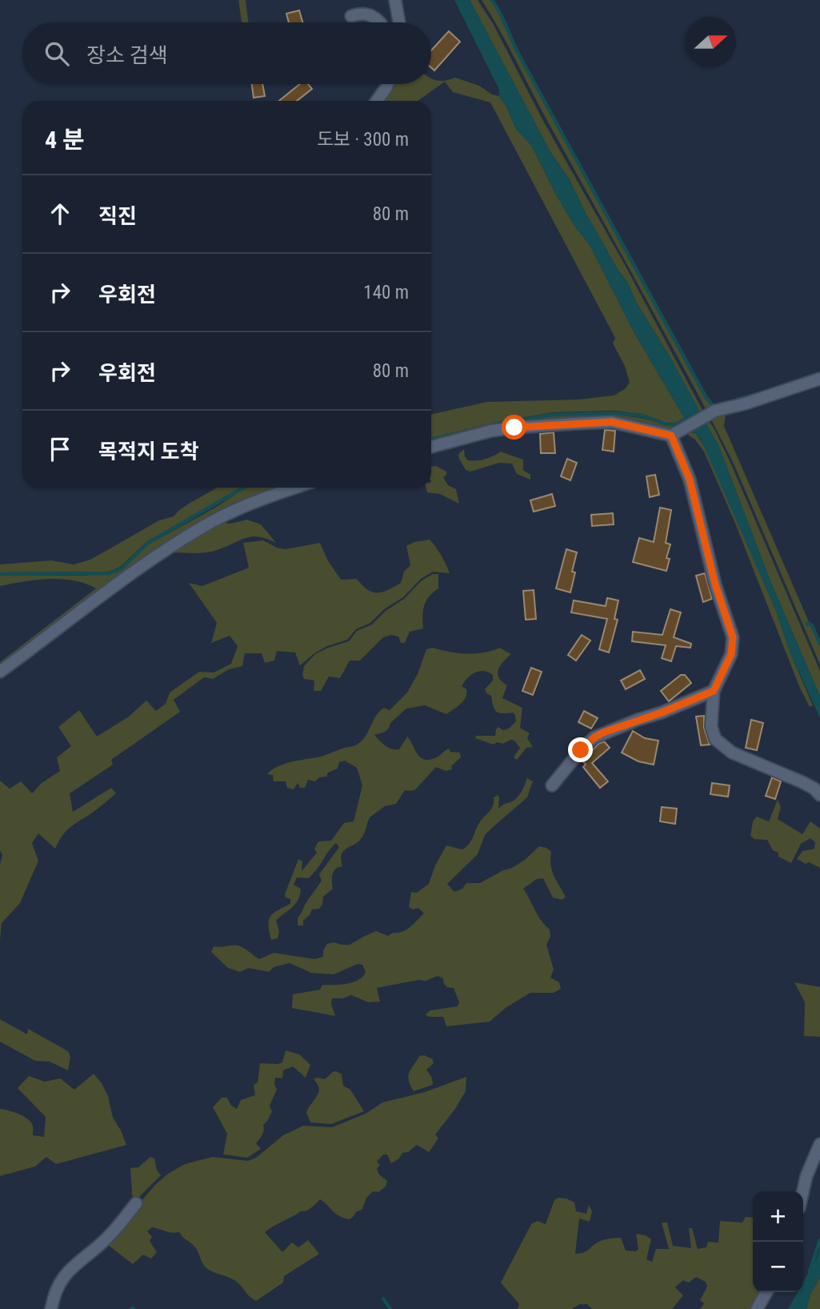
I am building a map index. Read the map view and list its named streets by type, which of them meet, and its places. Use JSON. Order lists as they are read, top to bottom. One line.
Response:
{"north":"right","page":{"search":"장소 검색","heading":["4 분","도보 · 300 m"],"list":[["직진","80 m"],["우회전","140 m"],["우회전","80 m"],"목적지 도착"],"map_buttons":["+","−"]}}
